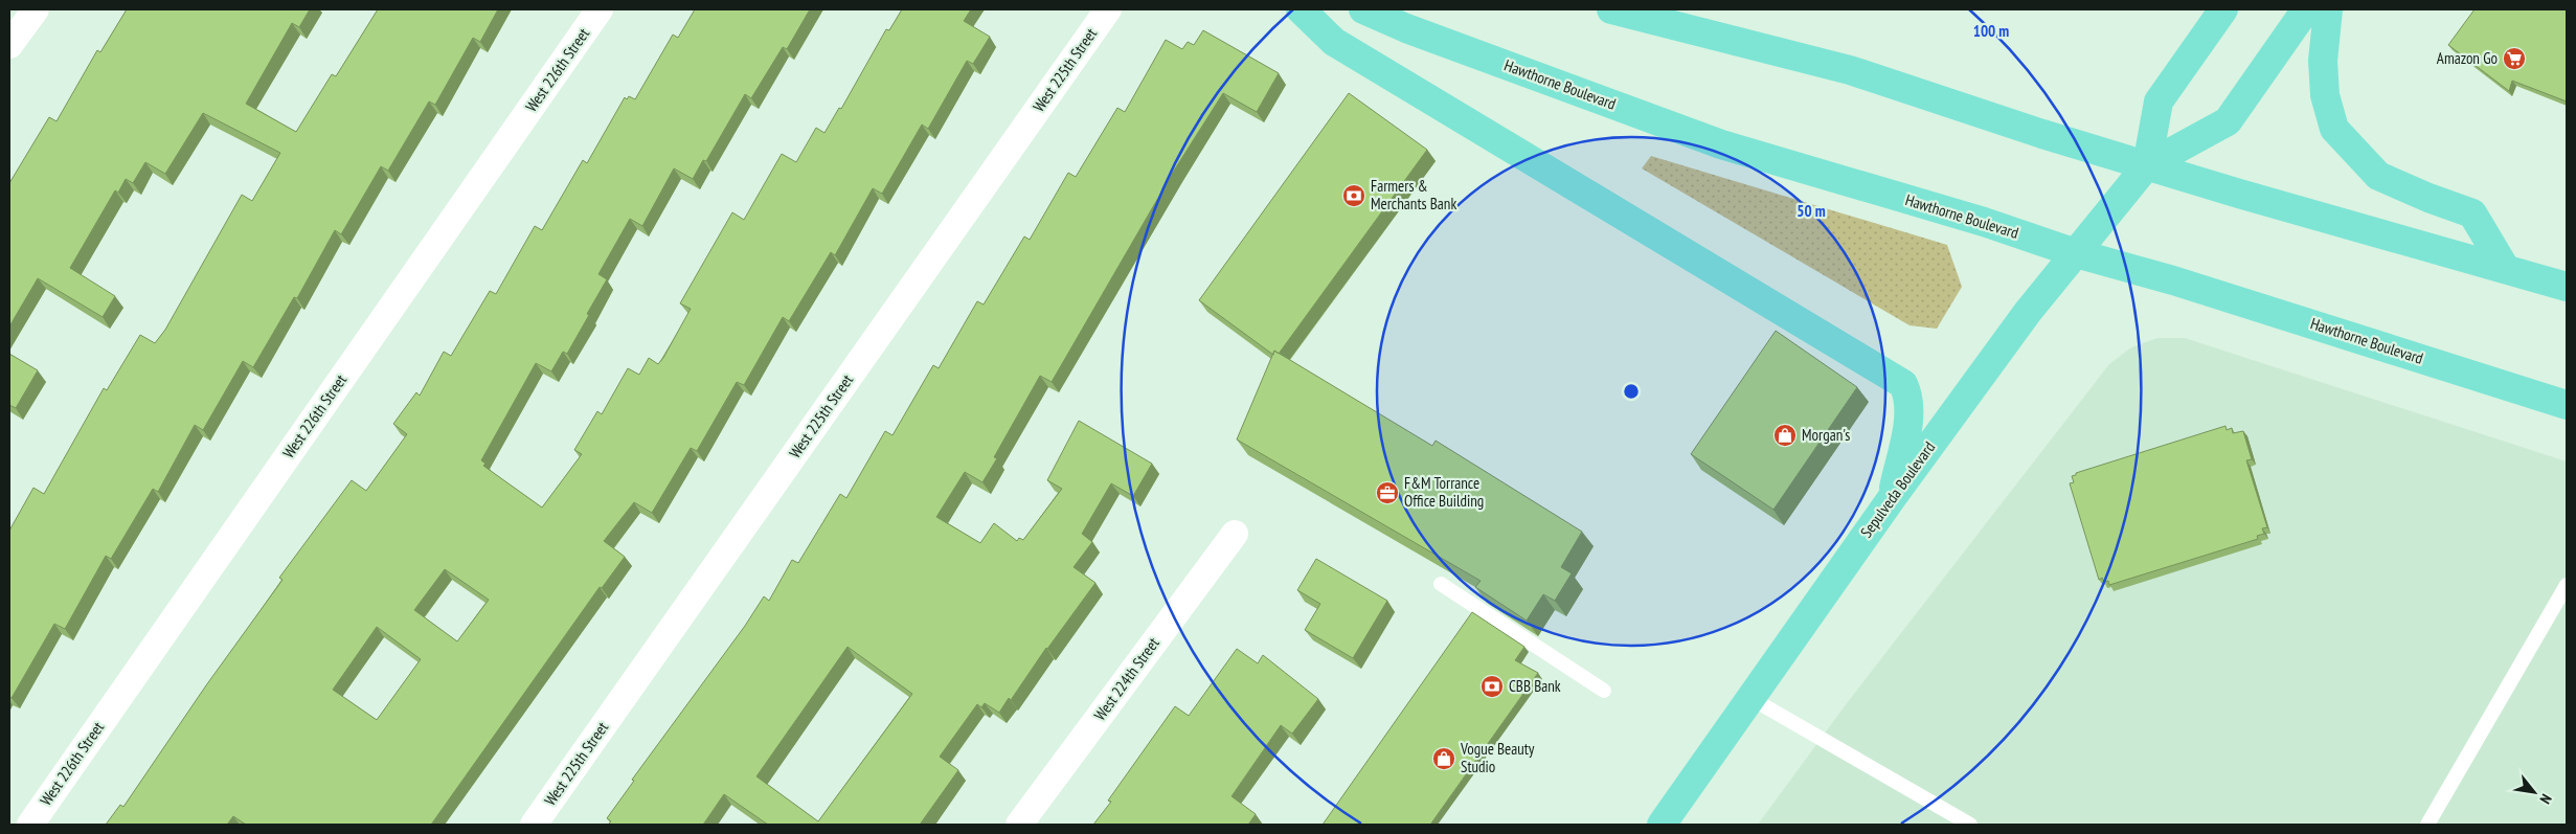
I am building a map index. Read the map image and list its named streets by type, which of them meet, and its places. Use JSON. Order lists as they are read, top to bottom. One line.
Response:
{"streets":{"main road":["Hawthorne Boulevard","Sepulveda Boulevard"],"street":["West 226th Street","West 225th Street","West 224th Street"]},"crossings":[["Hawthorne Boulevard","Sepulveda Boulevard"]],"places":{"supermarket":["Amazon Go"],"bank":["Farmers & Merchants Bank","CBB Bank"],"shop":["Morgan's","Vogue Beauty Studio"],"office":["F&M Torrance Office Building"]},"north":"bottom right","rings":["100 m","50 m"]}
